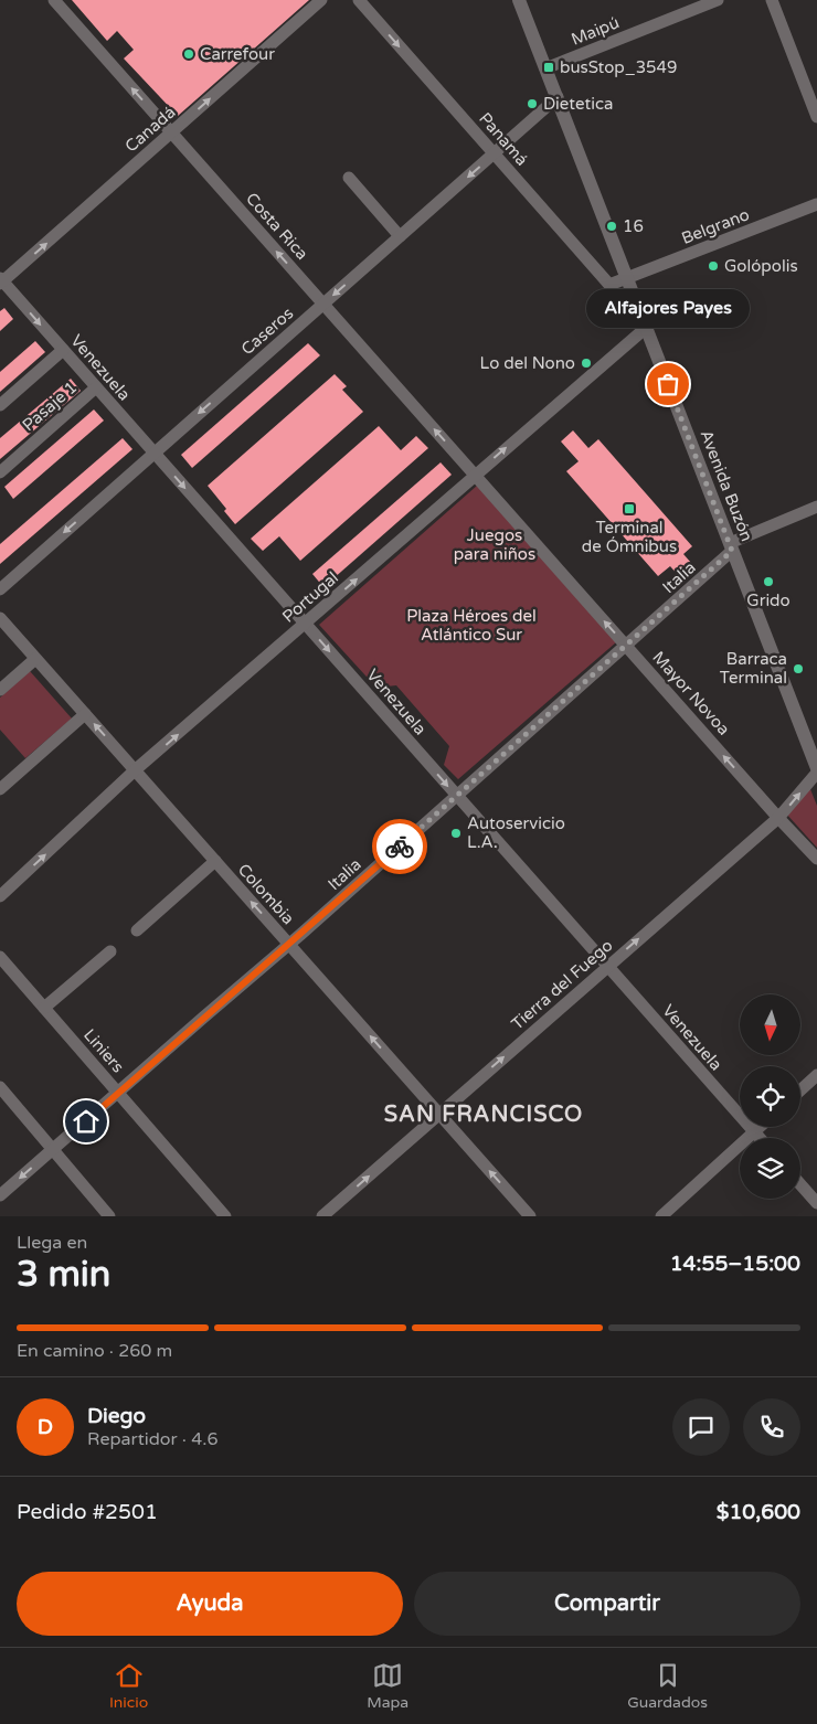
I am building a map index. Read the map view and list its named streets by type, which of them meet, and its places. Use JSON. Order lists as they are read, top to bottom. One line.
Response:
{"streets":{"main road":["Avenida Buzón"],"street":["Maipú","Canadá","Panamá","Costa Rica","Belgrano","Caseros","Venezuela","Pasaje 1","Italia","Portugal","Mayor Novoa","Colombia","Tierra del Fuego","Liniers"]},"crossings":[["Maipú","Avenida Buzón"],["Canadá","Costa Rica"],["Canadá","Venezuela"],["Panamá","Belgrano"],["Panamá","Caseros"],["Panamá","Avenida Buzón"],["Costa Rica","Caseros"],["Costa Rica","Portugal"],["Costa Rica","Mayor Novoa"],["Belgrano","Avenida Buzón"],["Caseros","Venezuela"],["Caseros","Avenida Buzón"],["Venezuela","Pasaje 1"],["Venezuela","Italia"],["Venezuela","Portugal"],["Venezuela","Tierra del Fuego"],["Avenida Buzón","Italia"],["Avenida Buzón","Portugal"],["Avenida Buzón","Tierra del Fuego"],["Italia","Mayor Novoa"],["Italia","Colombia"],["Italia","Liniers"],["Portugal","Mayor Novoa"],["Portugal","Colombia"],["Mayor Novoa","Tierra del Fuego"],["Colombia","Tierra del Fuego"]],"one_way":["Canadá","Panamá","Costa Rica","Caseros","Venezuela","Portugal","Mayor Novoa","Colombia","Tierra del Fuego"],"districts":["SAN FRANCISCO"],"parks":["Juegos para niños","Plaza Héroes del Atlántico Sur"],"places":{"other":["Carrefour","Dietetica","16","Golópolis","Lo del Nono","Alfajores Payes","Grido","Barraca Terminal","Autoservicio L.A."],"transit":["busStop_3549","Terminal de Ómnibus"]},"north":"bottom","page":{"bubble":"Alfajores Payes","heading":["3 min","Llega en","14:55–15:00"],"panel":["Diego","Repartidor · 4.6","Pedido #2501","$10,600"],"bar":"En camino · 260 m","round":"D","buttons":["Ayuda","Compartir"],"tabs":["Inicio","Mapa","Guardados"]}}
